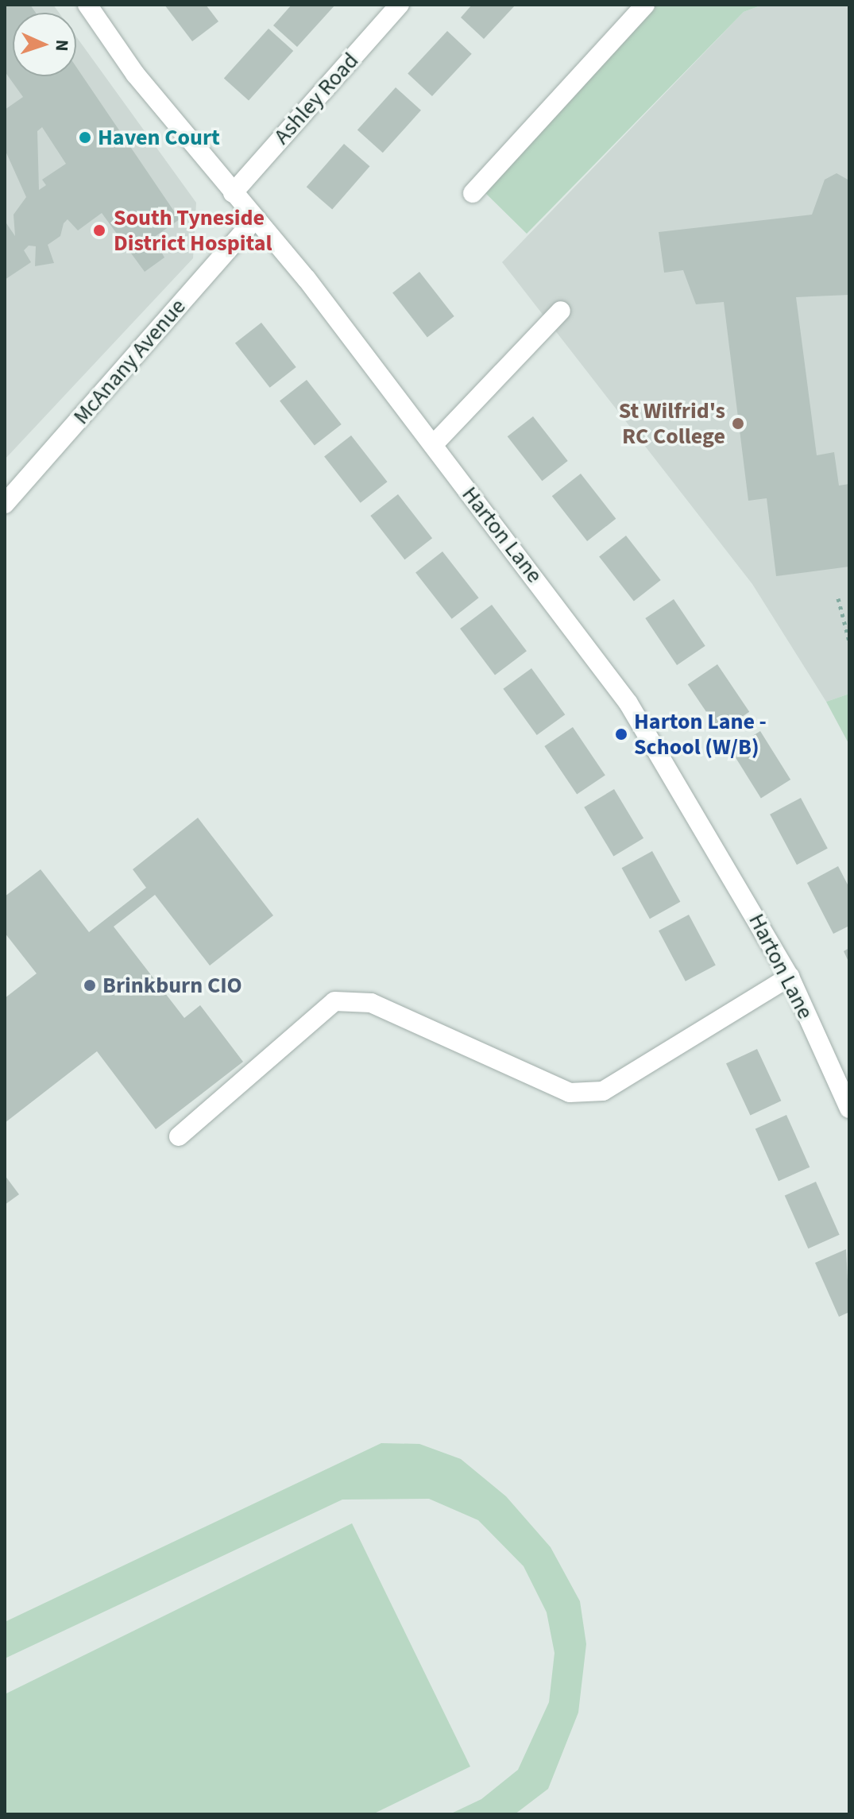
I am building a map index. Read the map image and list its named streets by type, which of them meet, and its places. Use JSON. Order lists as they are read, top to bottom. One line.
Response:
{"streets":{"street":["Ashley Road","McAnany Avenue","Harton Lane"]},"crossings":[["Ashley Road","Harton Lane"],["McAnany Avenue","Harton Lane"]],"places":["Haven Court","South Tyneside District Hospital","St Wilfrid's RC College","Harton Lane - School (W/B)","Brinkburn CIO"],"north":"right"}
